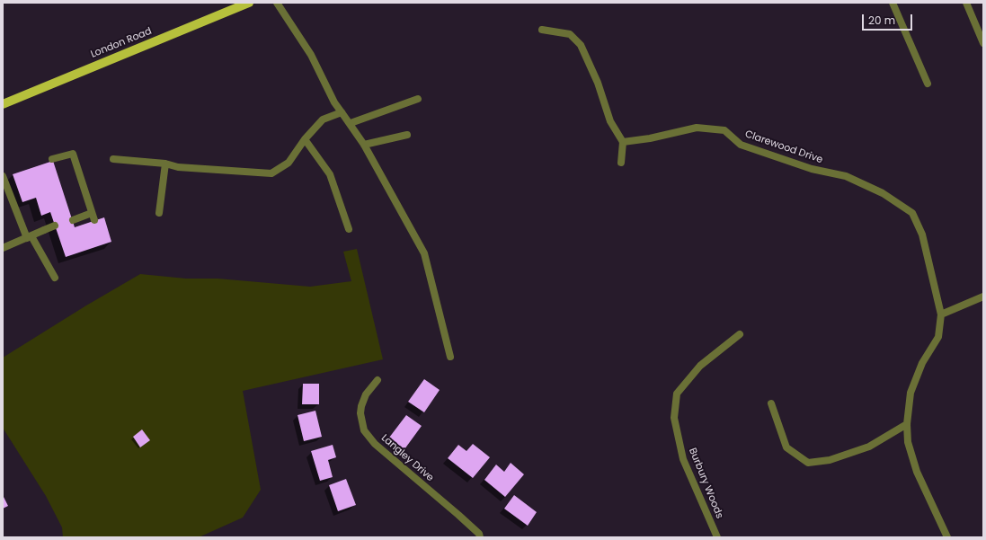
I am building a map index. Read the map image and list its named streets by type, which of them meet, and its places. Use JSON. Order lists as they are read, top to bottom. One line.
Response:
{"streets":{"main road":["London Road"],"street":["Clarewood Drive","Langley Drive","Burbury Woods"]},"scale_bar":"20 m"}
